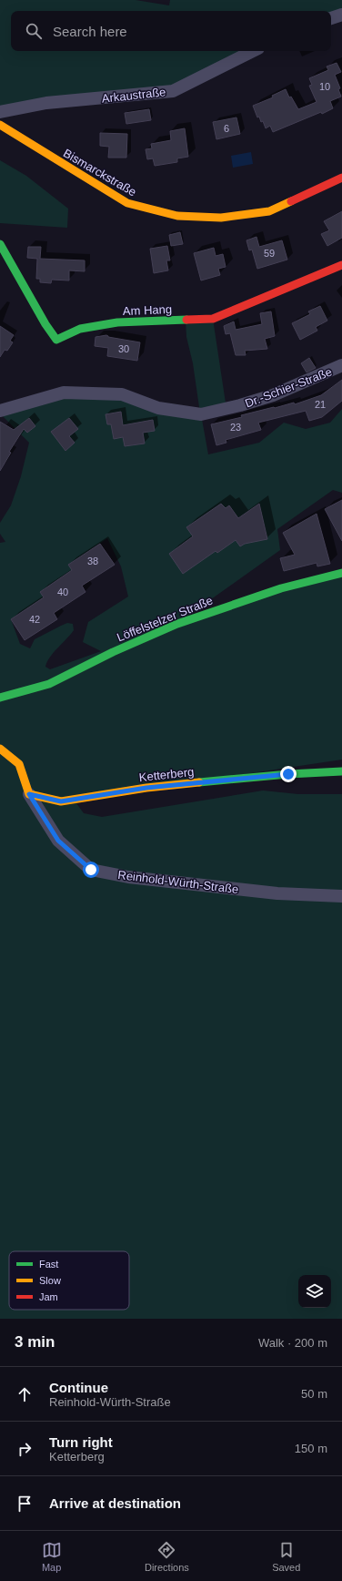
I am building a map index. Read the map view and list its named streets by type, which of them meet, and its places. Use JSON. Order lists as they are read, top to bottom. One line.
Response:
{"streets":{"street":["Arkaustraße","Bismarckstraße","Am Hang","Dr.-Schier-Straße","Löffelstelzer Straße","Ketterberg","Reinhold-Würth-Straße"]},"crossings":[["Ketterberg","Reinhold-Würth-Straße"]],"house_numbers":["10","6","59","30","21","23","38","40","42"],"legend":["Fast","Slow","Jam"],"page":{"search":"Search here","heading":["3 min","Walk · 200 m"],"list":[["Continue","Reinhold-Würth-Straße","50 m"],["Turn right","Ketterberg","150 m"],"Arrive at destination"],"nav":["Map","Directions","Saved"]}}
